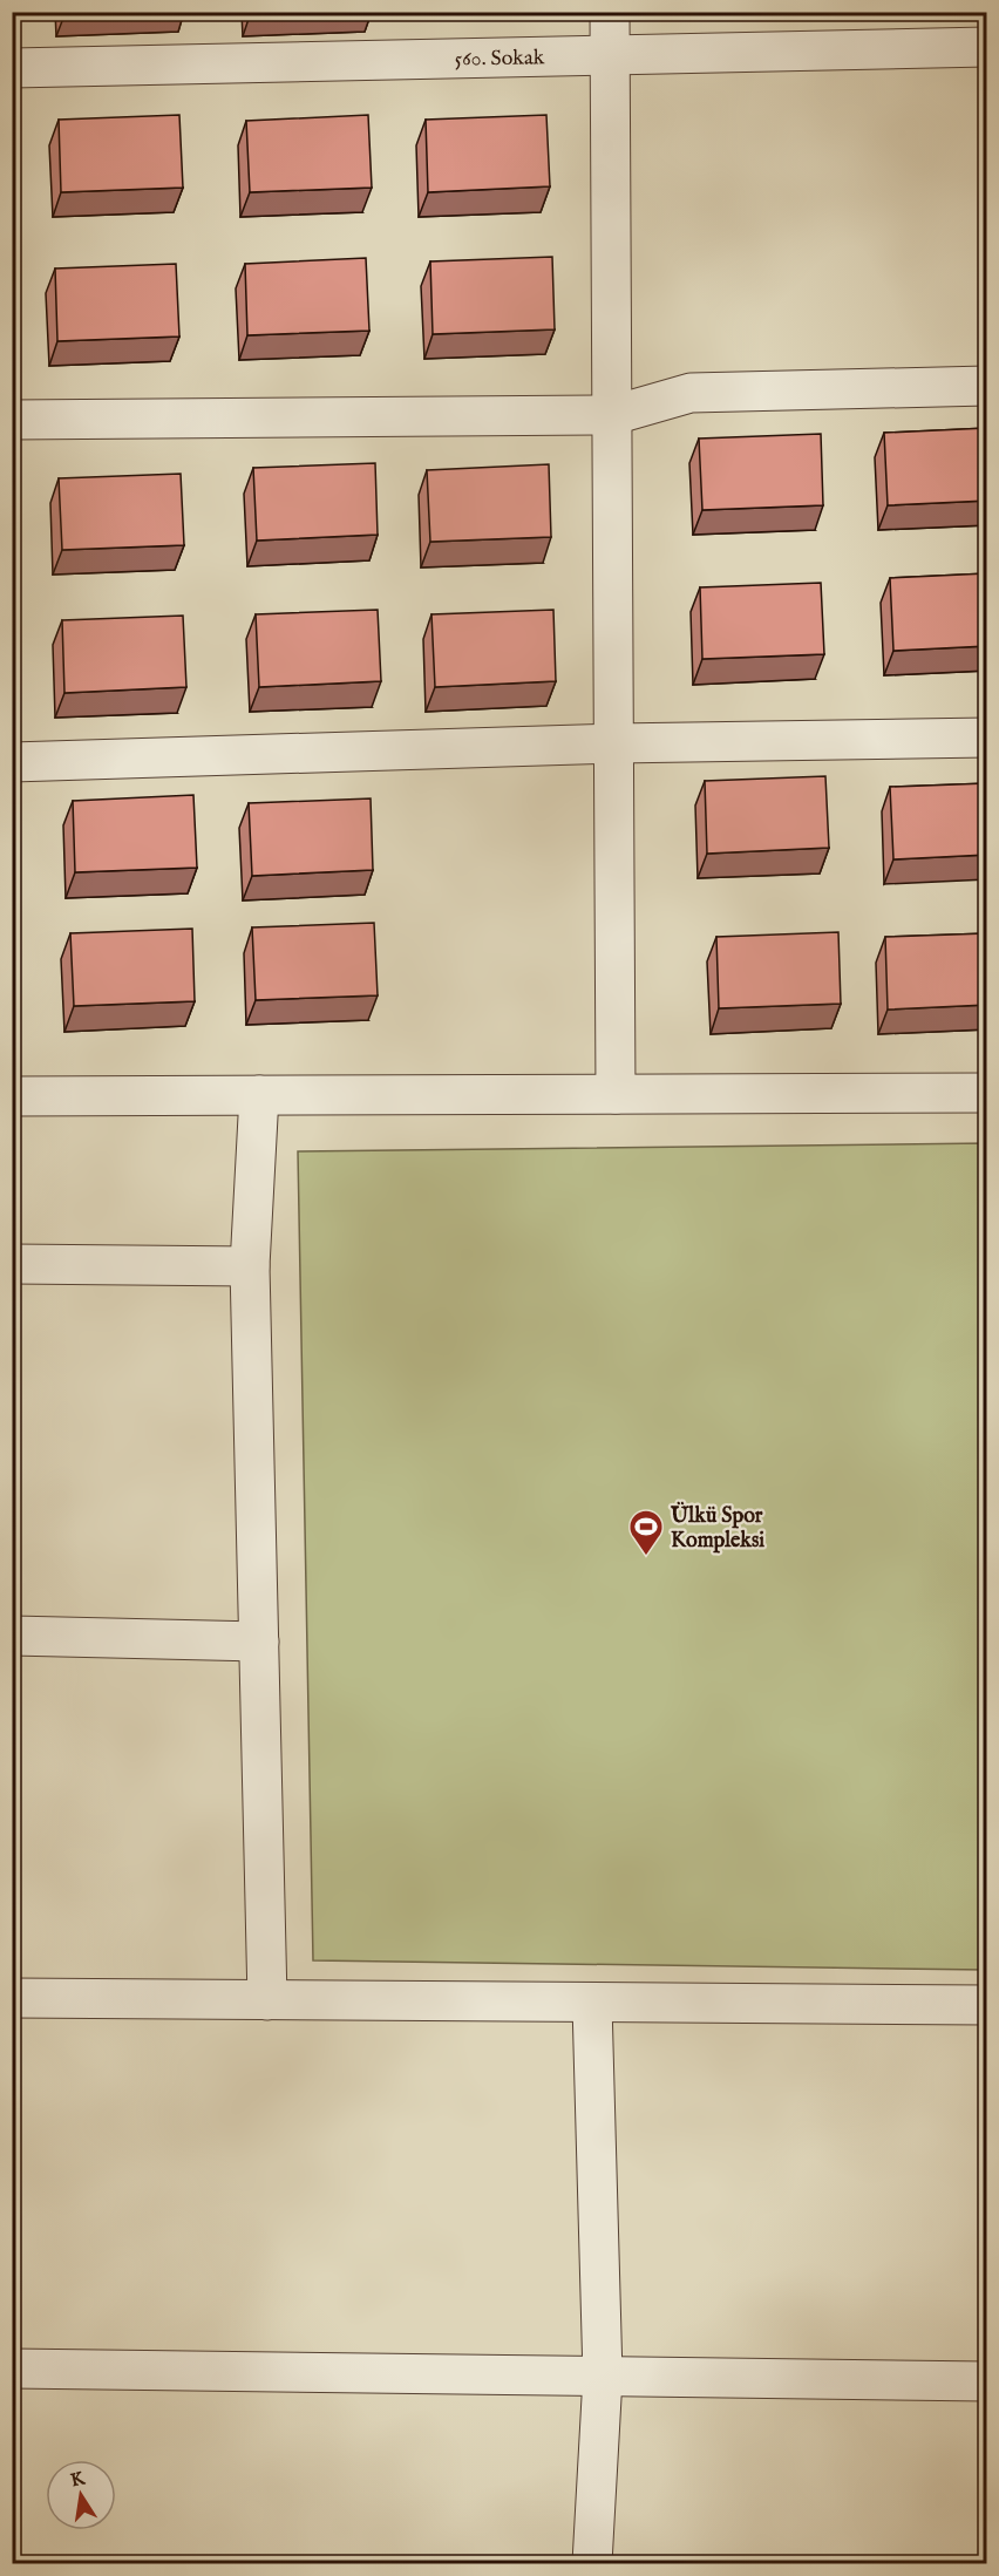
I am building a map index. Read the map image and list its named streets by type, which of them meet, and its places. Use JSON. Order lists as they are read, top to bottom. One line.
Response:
{"streets":{"street":["560. Sokak"]},"places":{"sports":["Ülkü Spor Kompleksi"]},"north":"top"}
